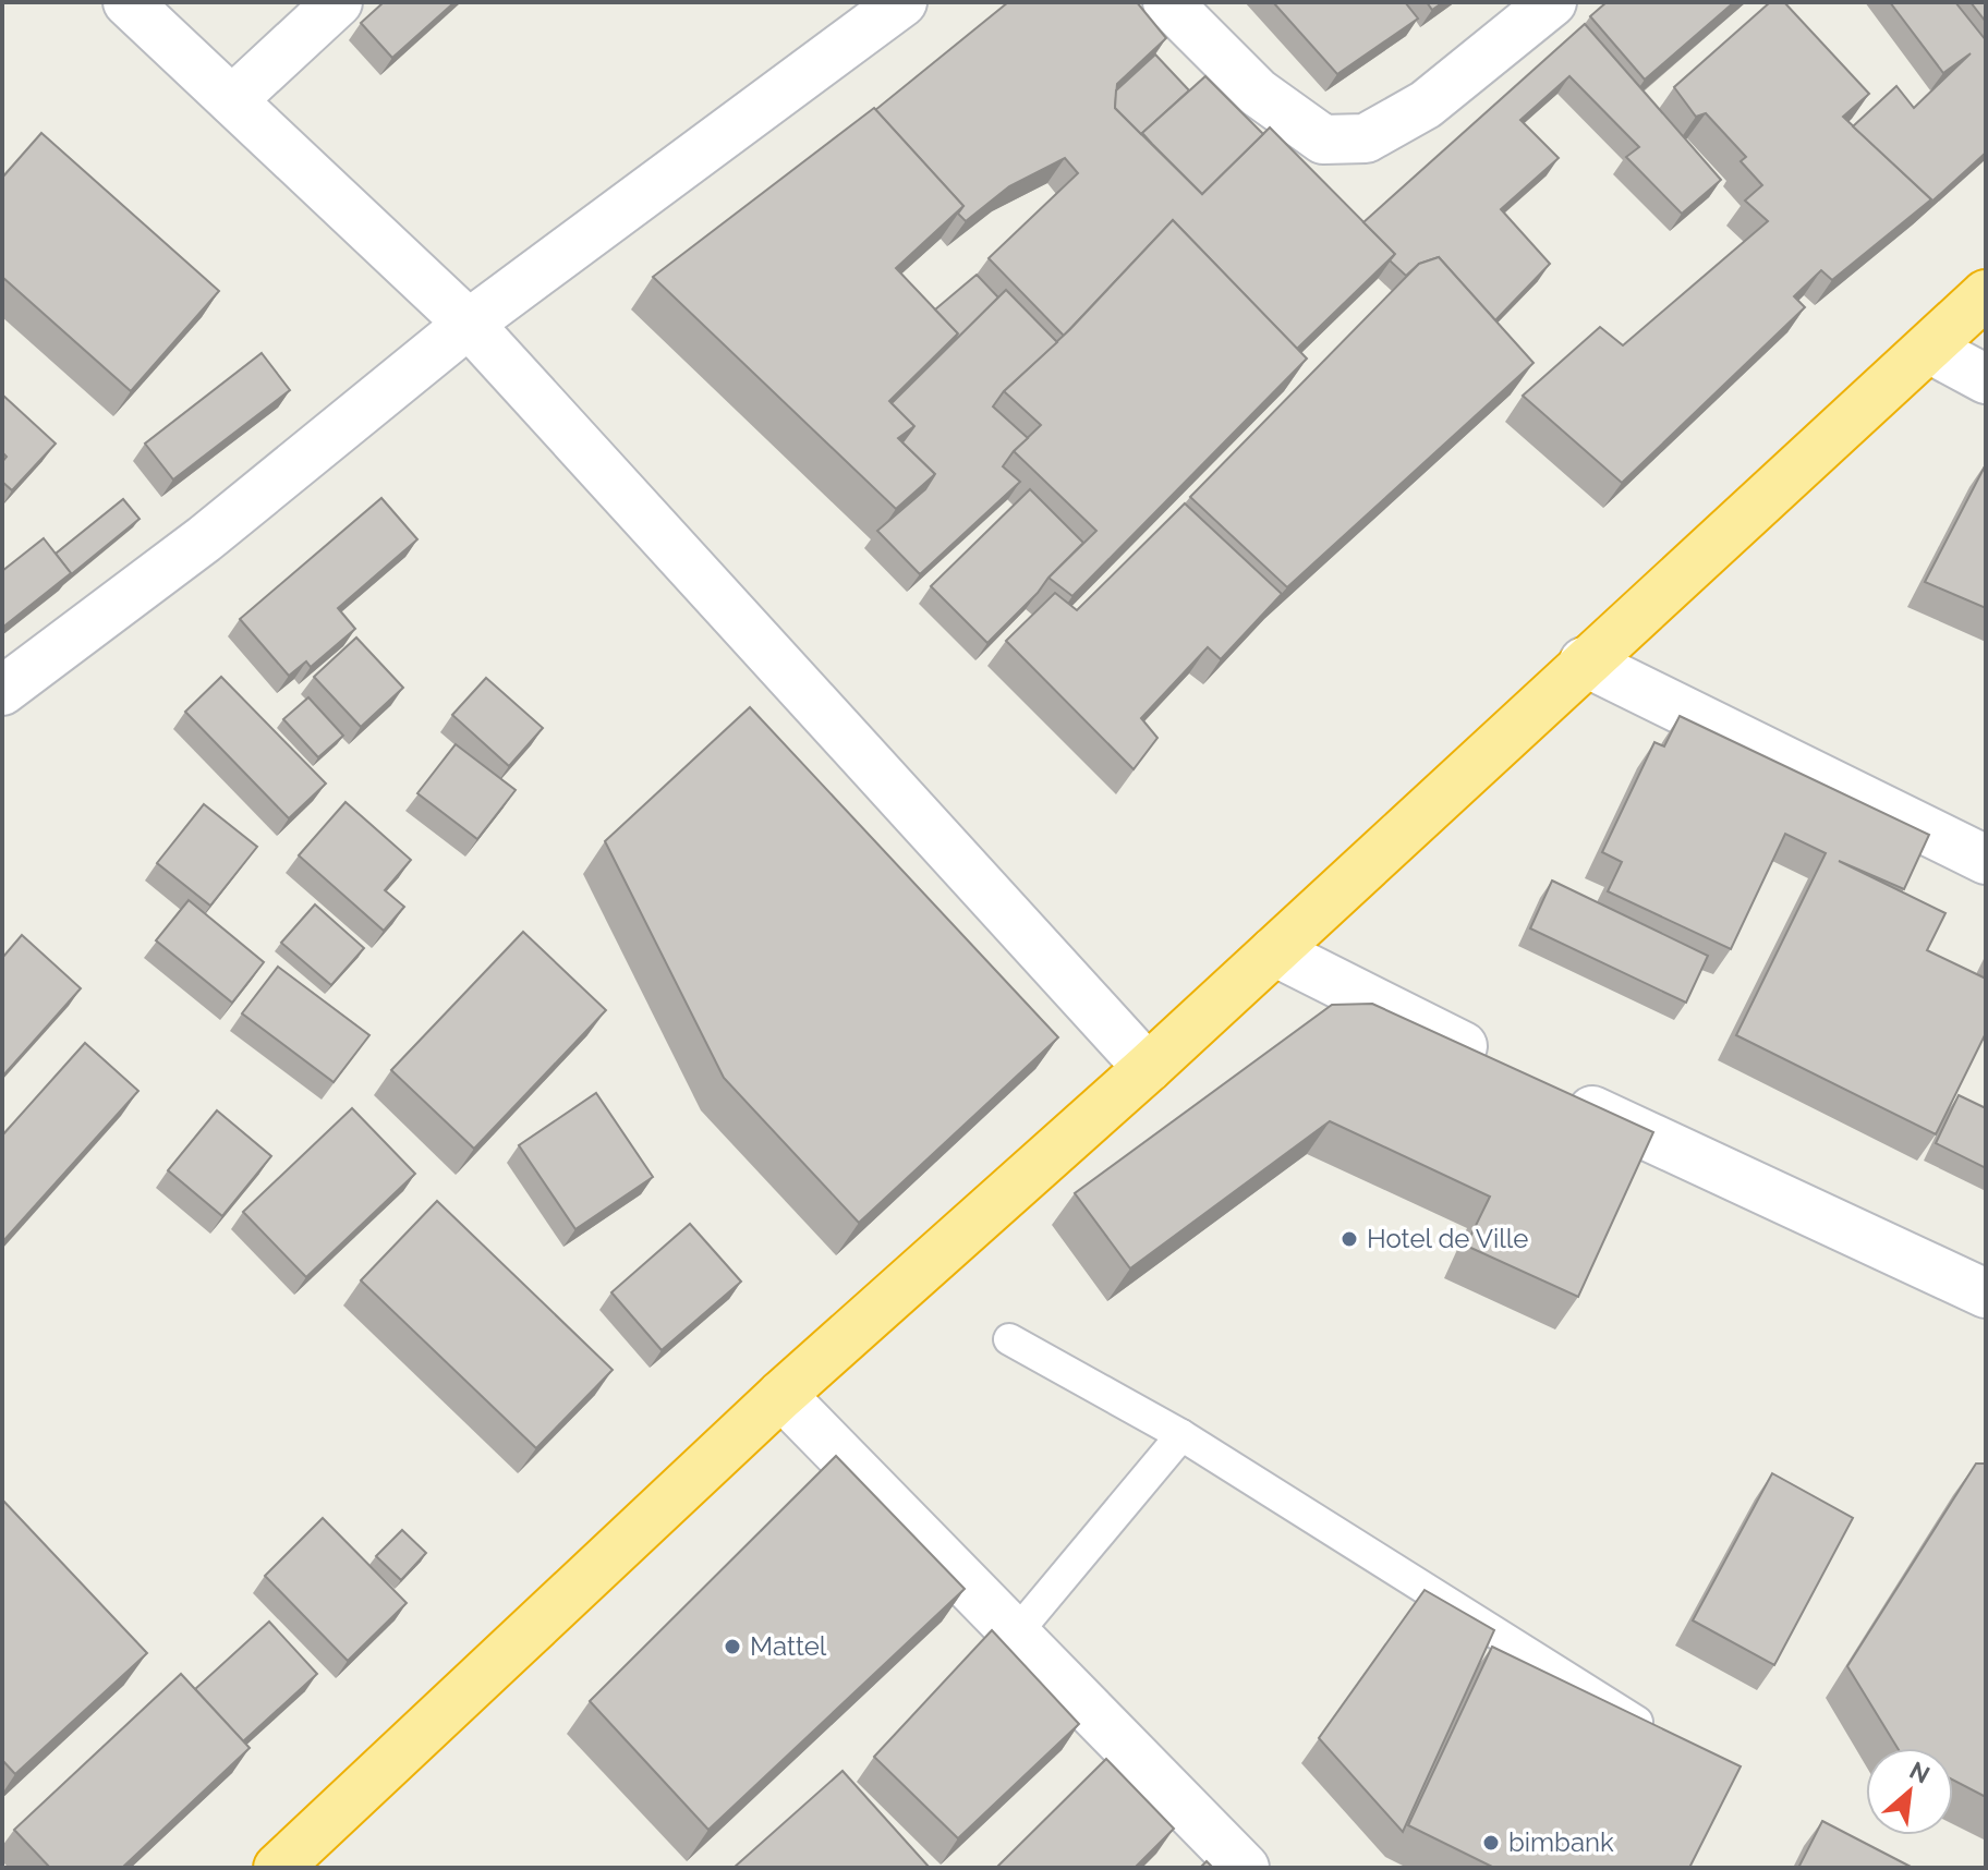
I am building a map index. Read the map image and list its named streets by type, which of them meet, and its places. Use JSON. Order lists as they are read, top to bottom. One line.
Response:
{"places":["Hotel de Ville","Mattel","bimbank"],"north":"top right"}
